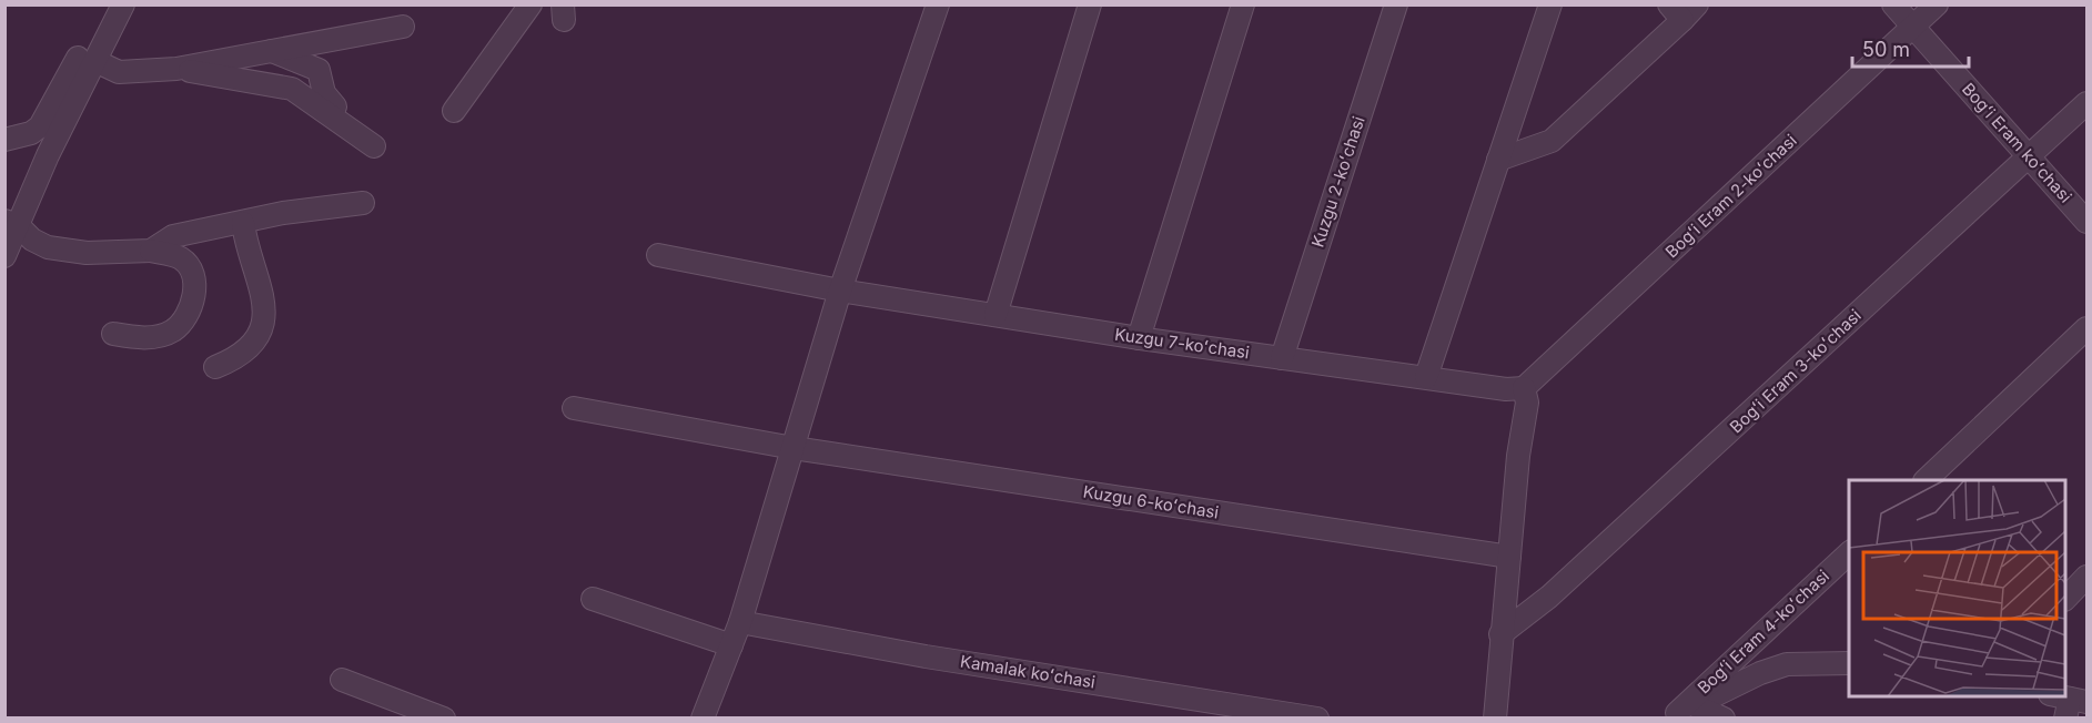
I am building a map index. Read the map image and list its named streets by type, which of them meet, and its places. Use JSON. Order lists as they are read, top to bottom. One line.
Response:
{"streets":{"street":["Bogʻi Eram koʻchasi","Kuzgu 2-koʻchasi","Bogʻi Eram 2-koʻchasi","Kuzgu 7-koʻchasi","Bogʻi Eram 3-koʻchasi","Kuzgu 6-koʻchasi","Bogʻi Eram 4-koʻchasi","Kamalak koʻchasi"]},"crossings":[["Bogʻi Eram koʻchasi","Bogʻi Eram 2-koʻchasi"],["Bogʻi Eram koʻchasi","Bogʻi Eram 3-koʻchasi"],["Kuzgu 2-koʻchasi","Kuzgu 7-koʻchasi"],["Bogʻi Eram 2-koʻchasi","Kuzgu 7-koʻchasi"]],"scale_bar":"50 m"}
